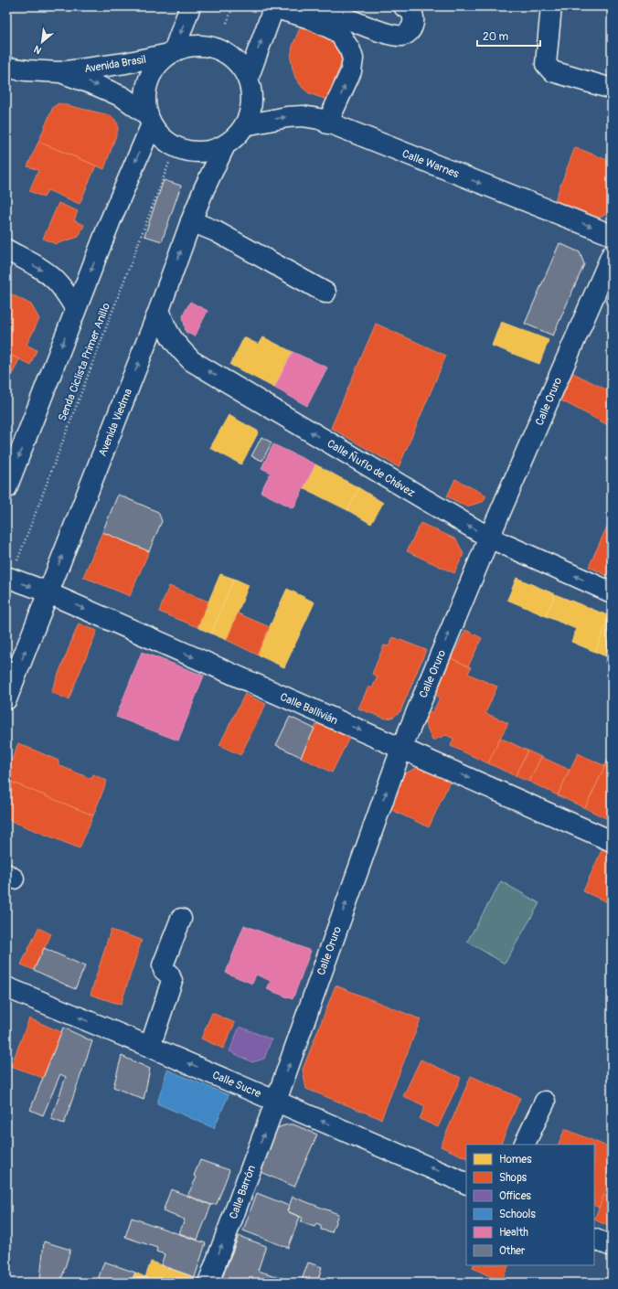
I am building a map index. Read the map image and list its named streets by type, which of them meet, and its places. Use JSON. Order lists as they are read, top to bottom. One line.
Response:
{"streets":{"street":["Avenida Brasil","Calle Warnes","Calle Oruro","Avenida Viedma","Calle Ñuflo de Chávez","Calle Ballivián","Calle Sucre","Calle Barrón"],"path":["Senda Ciclista Primer Anillo"]},"crossings":[["Avenida Brasil","Calle Warnes"],["Avenida Brasil","Avenida Viedma"],["Calle Warnes","Avenida Viedma"],["Senda Ciclista Primer Anillo","Calle Ballivián"],["Calle Oruro","Calle Ñuflo de Chávez"],["Calle Oruro","Calle Ballivián"],["Calle Oruro","Calle Sucre"],["Calle Oruro","Calle Barrón"],["Avenida Viedma","Calle Ñuflo de Chávez"],["Avenida Viedma","Calle Ballivián"],["Calle Sucre","Calle Barrón"]],"one_way":["Avenida Brasil","Calle Warnes","Calle Oruro","Calle Ñuflo de Chávez","Calle Ballivián","Calle Sucre","Calle Barrón"],"legend":["Homes","Shops","Offices","Schools","Health","Other"],"scale_bar":"20 m","north":"bottom left"}
